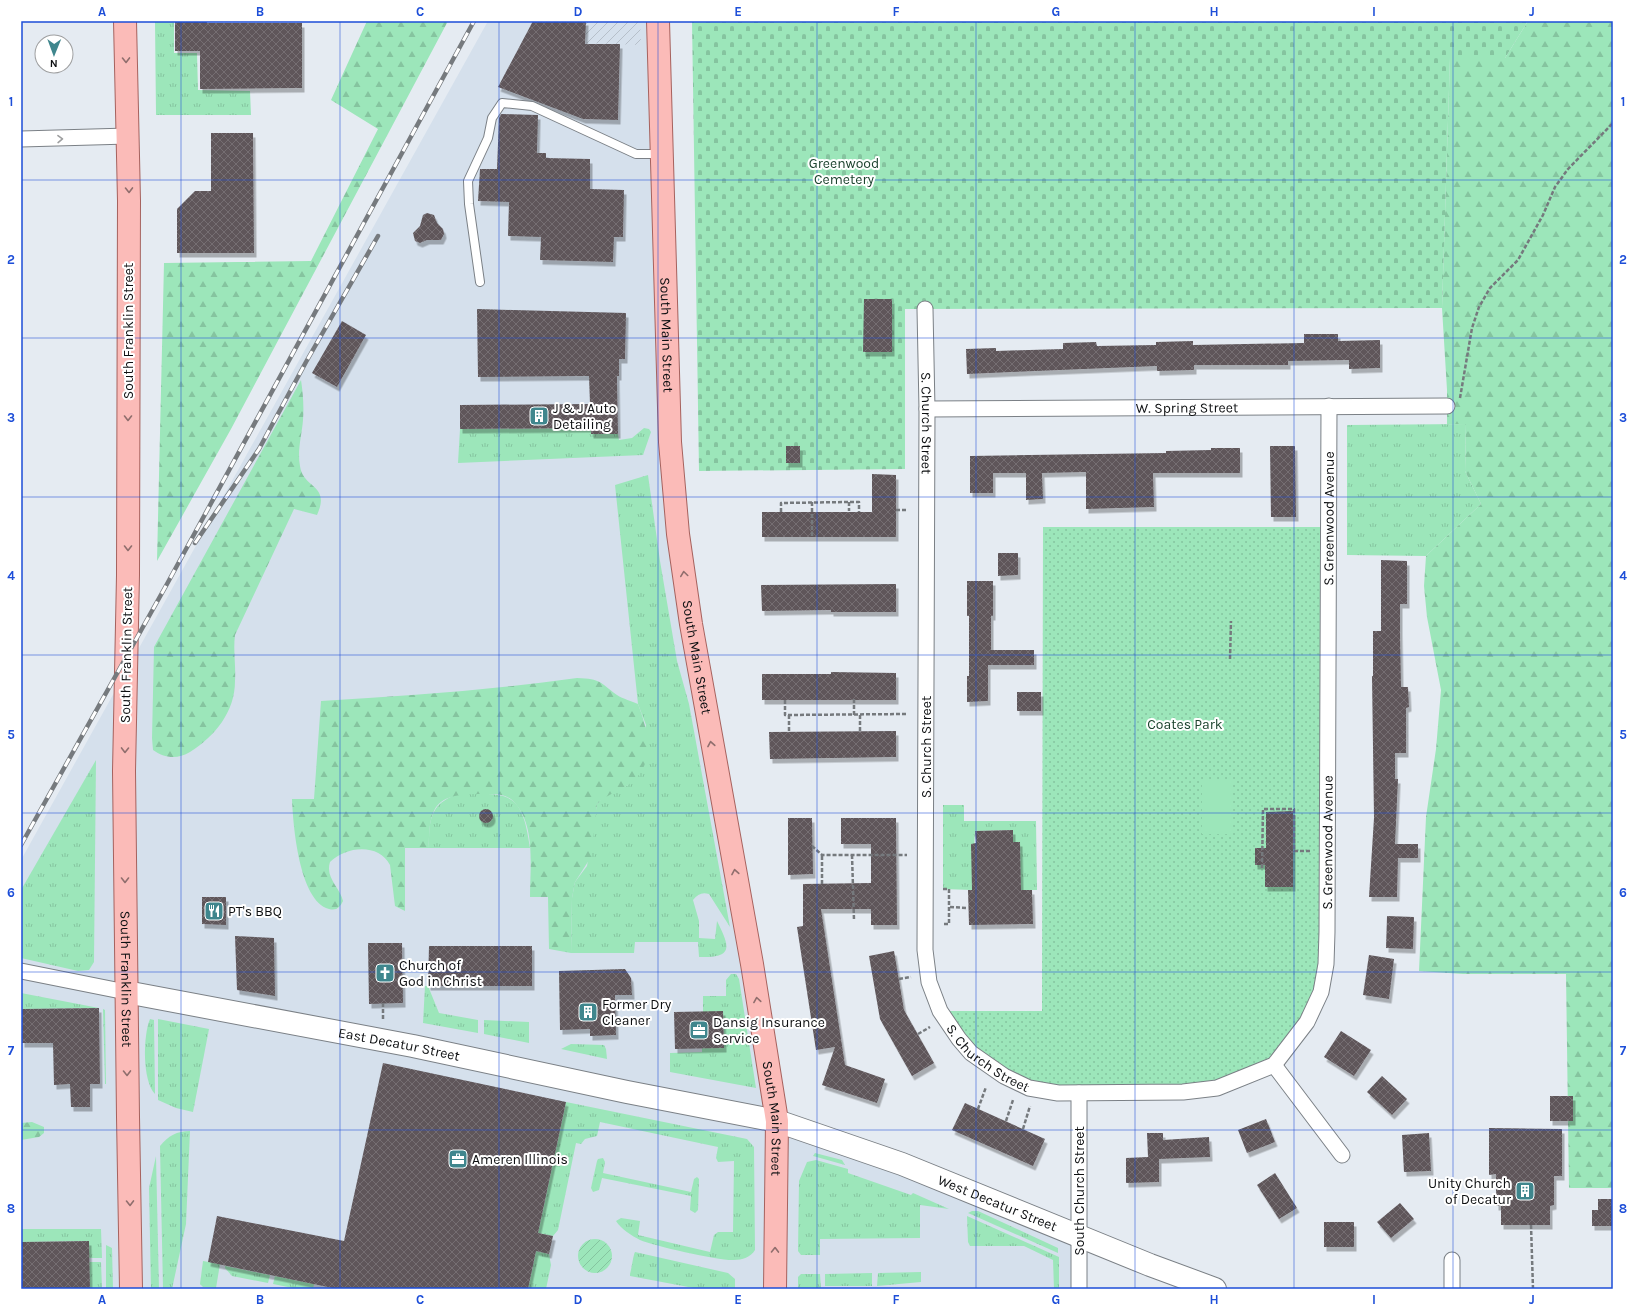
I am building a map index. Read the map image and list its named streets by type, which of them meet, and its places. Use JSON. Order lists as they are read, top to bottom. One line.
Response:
{"streets":{"main road":["South Franklin Street","South Main Street"],"street":["W. Spring Street","S. Church Street","S. Greenwood Avenue","East Decatur Street","South Church Street","West Decatur Street"]},"crossings":[["South Franklin Street","East Decatur Street"],["South Main Street","East Decatur Street"],["South Main Street","West Decatur Street"],["W. Spring Street","S. Church Street"],["W. Spring Street","S. Greenwood Avenue"],["S. Church Street","S. Greenwood Avenue"],["S. Church Street","South Church Street"],["S. Greenwood Avenue","South Church Street"],["East Decatur Street","West Decatur Street"],["South Church Street","West Decatur Street"]],"one_way":["South Franklin Street","South Main Street"],"parks":["Greenwood Cemetery","Coates Park"],"places":{"building":["J & J Auto Detailing","Former Dry Cleaner","Unity Church of Decatur"],"restaurant":["PT's BBQ"],"church":["Church of God in Christ"],"office":["Dansig Insurance Service","Ameren Illinois"]},"north":"bottom","grid":{"columns":["A","B","C","D","E","F","G","H","I","J"],"rows":["1","2","3","4","5","6","7","8"]}}
